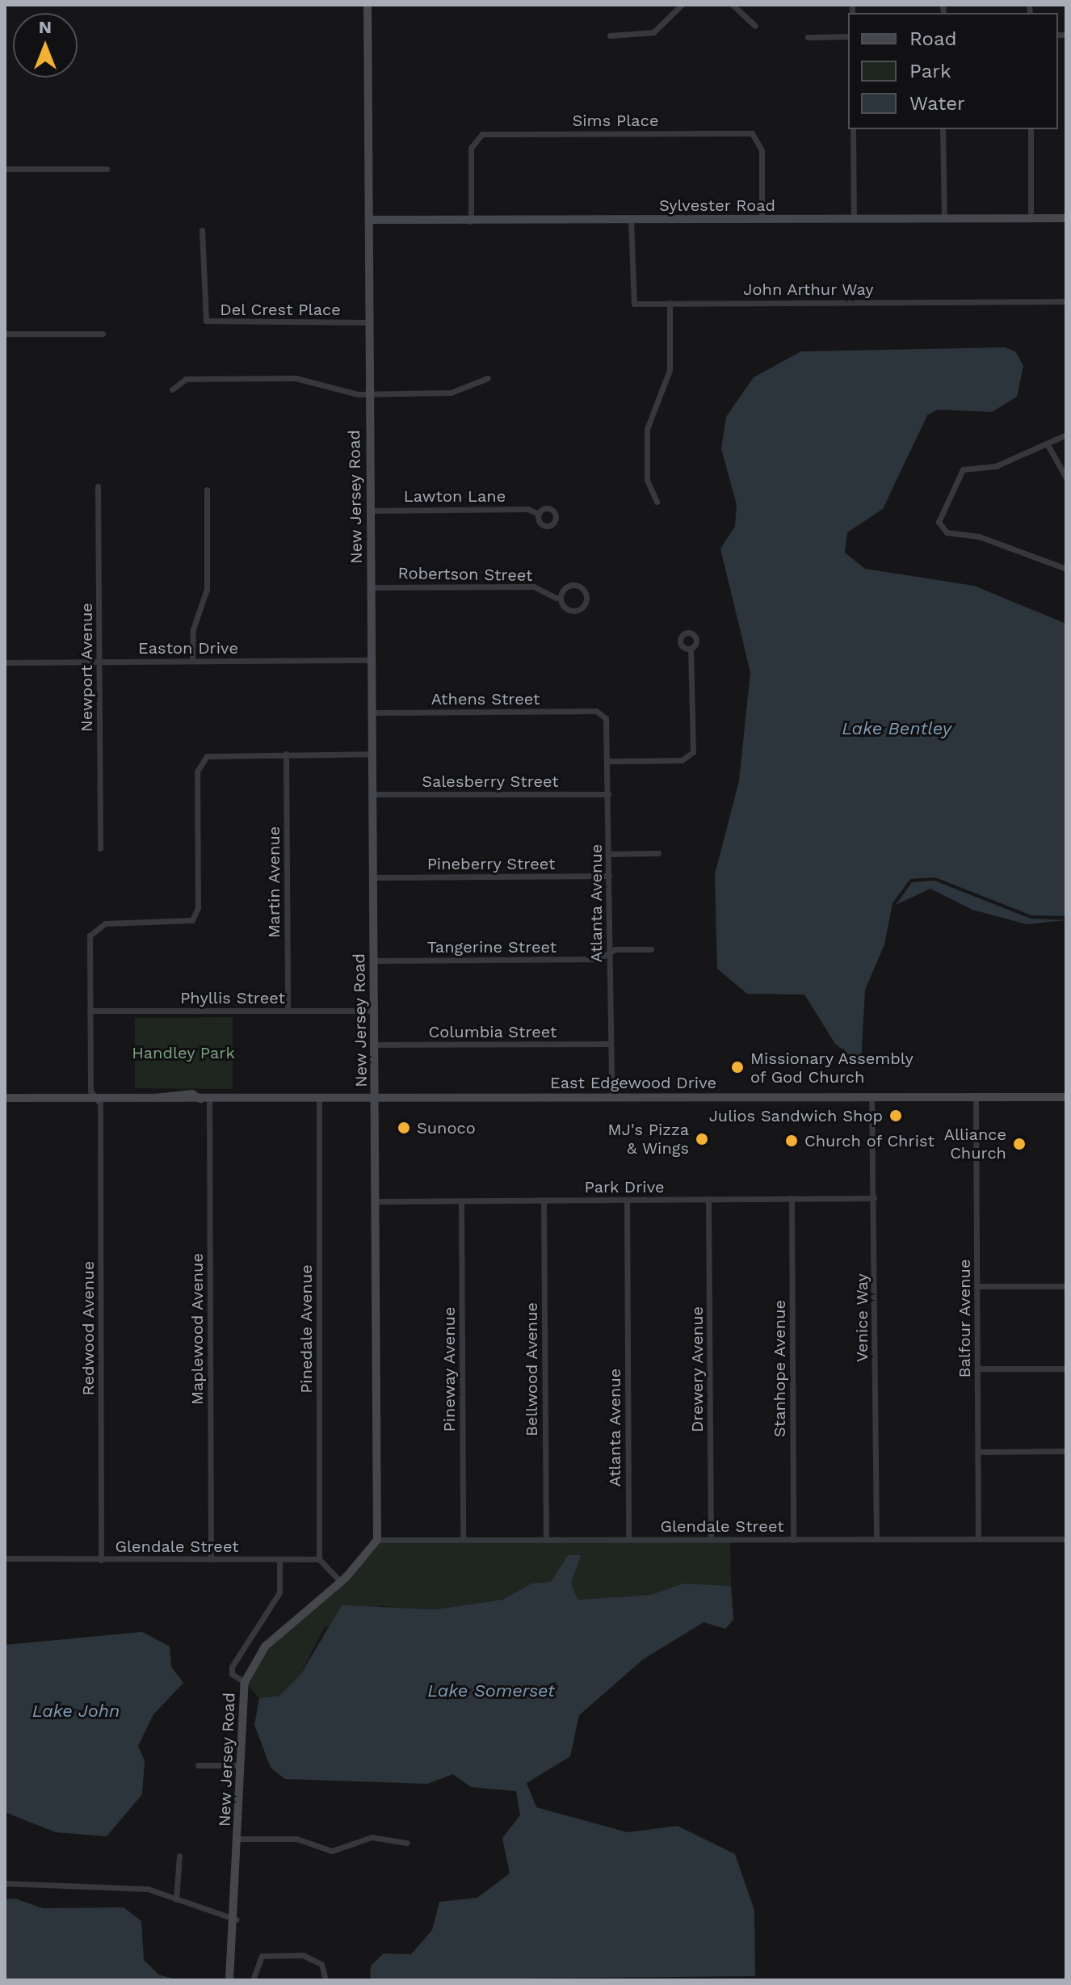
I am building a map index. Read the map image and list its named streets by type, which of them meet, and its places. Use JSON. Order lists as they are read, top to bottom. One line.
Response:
{"streets":{"street":["Sims Place","Sylvester Road","John Arthur Way","Del Crest Place","Lawton Lane","New Jersey Road","Robertson Street","Easton Drive","Newport Avenue","Athens Street","Salesberry Street","Pineberry Street","Martin Avenue","Atlanta Avenue","Tangerine Street","Phyllis Street","Columbia Street","East Edgewood Drive","Park Drive","Venice Way","Balfour Avenue","Redwood Avenue","Maplewood Avenue","Pinedale Avenue","Stanhope Avenue","Pineway Avenue","Bellwood Avenue","Drewery Avenue","Glendale Street"]},"crossings":[["Sims Place","Sylvester Road"],["Sylvester Road","John Arthur Way"],["Sylvester Road","New Jersey Road"],["Del Crest Place","New Jersey Road"],["Lawton Lane","New Jersey Road"],["New Jersey Road","Robertson Street"],["New Jersey Road","Easton Drive"],["New Jersey Road","Athens Street"],["New Jersey Road","Salesberry Street"],["New Jersey Road","Pineberry Street"],["New Jersey Road","Tangerine Street"],["New Jersey Road","Phyllis Street"],["New Jersey Road","Columbia Street"],["New Jersey Road","East Edgewood Drive"],["New Jersey Road","Park Drive"],["New Jersey Road","Glendale Street"],["Easton Drive","Newport Avenue"],["Athens Street","Atlanta Avenue"],["Salesberry Street","Atlanta Avenue"],["Pineberry Street","Atlanta Avenue"],["Martin Avenue","Phyllis Street"],["Martin Avenue","Redwood Avenue"],["Atlanta Avenue","Tangerine Street"],["Atlanta Avenue","Columbia Street"],["Atlanta Avenue","East Edgewood Drive"],["Atlanta Avenue","Park Drive"],["Atlanta Avenue","Glendale Street"],["Phyllis Street","Redwood Avenue"],["East Edgewood Drive","Venice Way"],["East Edgewood Drive","Balfour Avenue"],["East Edgewood Drive","Redwood Avenue"],["East Edgewood Drive","Maplewood Avenue"],["East Edgewood Drive","Pinedale Avenue"],["Park Drive","Venice Way"],["Park Drive","Stanhope Avenue"],["Park Drive","Pineway Avenue"],["Park Drive","Bellwood Avenue"],["Park Drive","Drewery Avenue"],["Venice Way","Glendale Street"],["Balfour Avenue","Glendale Street"],["Redwood Avenue","Glendale Street"],["Maplewood Avenue","Glendale Street"],["Pinedale Avenue","Glendale Street"],["Stanhope Avenue","Glendale Street"],["Pineway Avenue","Glendale Street"],["Bellwood Avenue","Glendale Street"],["Drewery Avenue","Glendale Street"]],"water":["Lake Bentley","Lake Somerset","Lake John"],"parks":["Handley Park"],"places":["Missionary Assembly of God Church","Julios Sandwich Shop","Sunoco","MJ's Pizza & Wings","Church of Christ","Alliance Church"],"legend":["Road","Park","Water"],"north":"top"}
